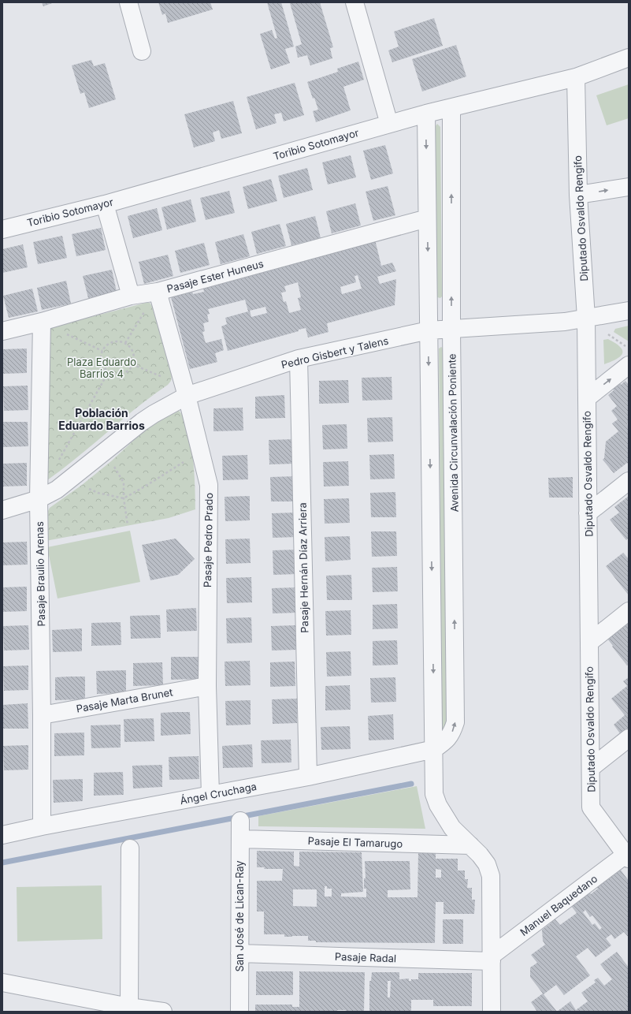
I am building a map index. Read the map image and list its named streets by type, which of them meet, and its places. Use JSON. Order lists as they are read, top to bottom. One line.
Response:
{"streets":{"street":["Toribio Sotomayor","Diputado Osvaldo Rengifo","Pasaje Ester Huneus","Pedro Gisbert y Talens","Avenida Circunvalación Poniente","Pasaje Pedro Prado","Pasaje Hernán Díaz Arriera","Pasaje Braulio Arenas","Pasaje Marta Brunet","Ángel Cruchaga","Pasaje El Tamarugo","Manuel Baquedano","San José de Lican-Ray","Pasaje Radal"]},"crossings":[["Toribio Sotomayor","Diputado Osvaldo Rengifo"],["Toribio Sotomayor","Avenida Circunvalación Poniente"],["Diputado Osvaldo Rengifo","Pedro Gisbert y Talens"],["Diputado Osvaldo Rengifo","Manuel Baquedano"],["Pasaje Ester Huneus","Pasaje Pedro Prado"],["Pasaje Ester Huneus","Pasaje Braulio Arenas"],["Pedro Gisbert y Talens","Avenida Circunvalación Poniente"],["Pedro Gisbert y Talens","Pasaje Pedro Prado"],["Pedro Gisbert y Talens","Pasaje Hernán Díaz Arriera"],["Pedro Gisbert y Talens","Pasaje Braulio Arenas"],["Avenida Circunvalación Poniente","Ángel Cruchaga"],["Pasaje Pedro Prado","Pasaje Marta Brunet"],["Pasaje Pedro Prado","Ángel Cruchaga"],["Pasaje Hernán Díaz Arriera","Ángel Cruchaga"],["Pasaje Braulio Arenas","Pasaje Marta Brunet"],["Pasaje Braulio Arenas","Ángel Cruchaga"],["Pasaje El Tamarugo","San José de Lican-Ray"],["Manuel Baquedano","Pasaje Radal"],["San José de Lican-Ray","Pasaje Radal"]],"districts":["Población Eduardo Barrios"],"parks":["Plaza Eduardo Barrios 4"]}
